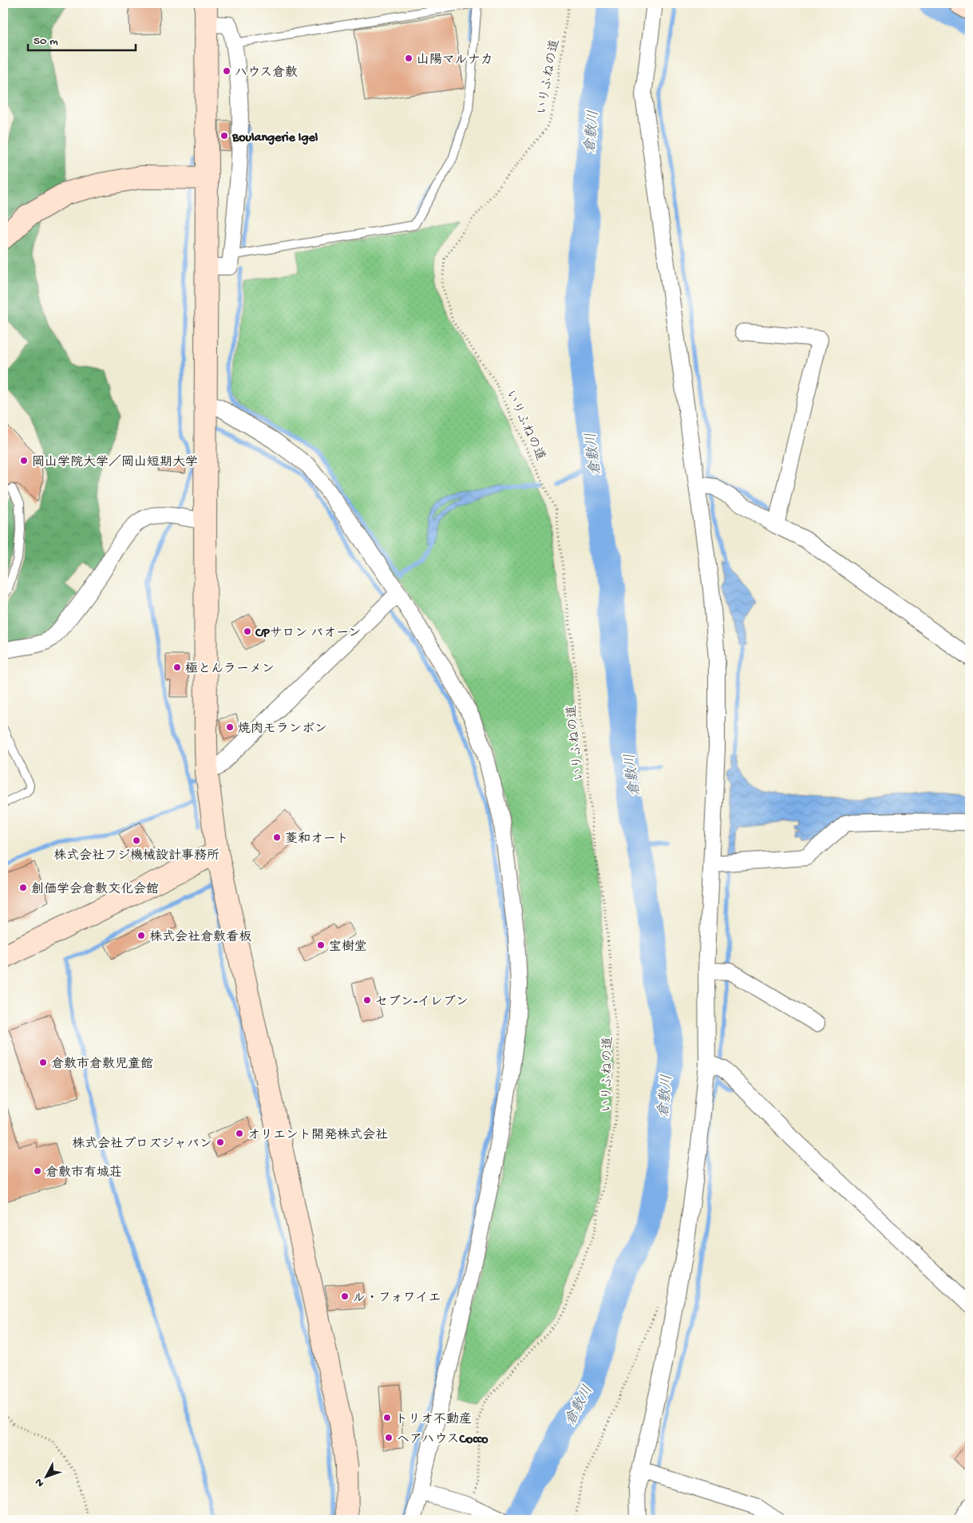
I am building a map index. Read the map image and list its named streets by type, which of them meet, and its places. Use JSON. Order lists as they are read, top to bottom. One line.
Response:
{"streets":{"path":["いりふねの道"]},"water":["倉敷川"],"places":["山陽マルナカ","ハウス倉敷","Boulangerie Igel","岡山学院大学／岡山短期大学","CPサロン パオーン","極とんラーメン","焼肉モランボン","菱和オート","株式会社フジ機械設計事務所","創価学会倉敷文化会館","株式会社倉敷看板","宝樹堂","セブン-イレブン","倉敷市倉敷児童館","オリエント開発株式会社","株式会社プロズジャパン","倉敷市有城荘","ル・フォワイエ","トリオ不動産","ヘアハウスCocco"],"scale_bar":"50 m","north":"bottom left"}
